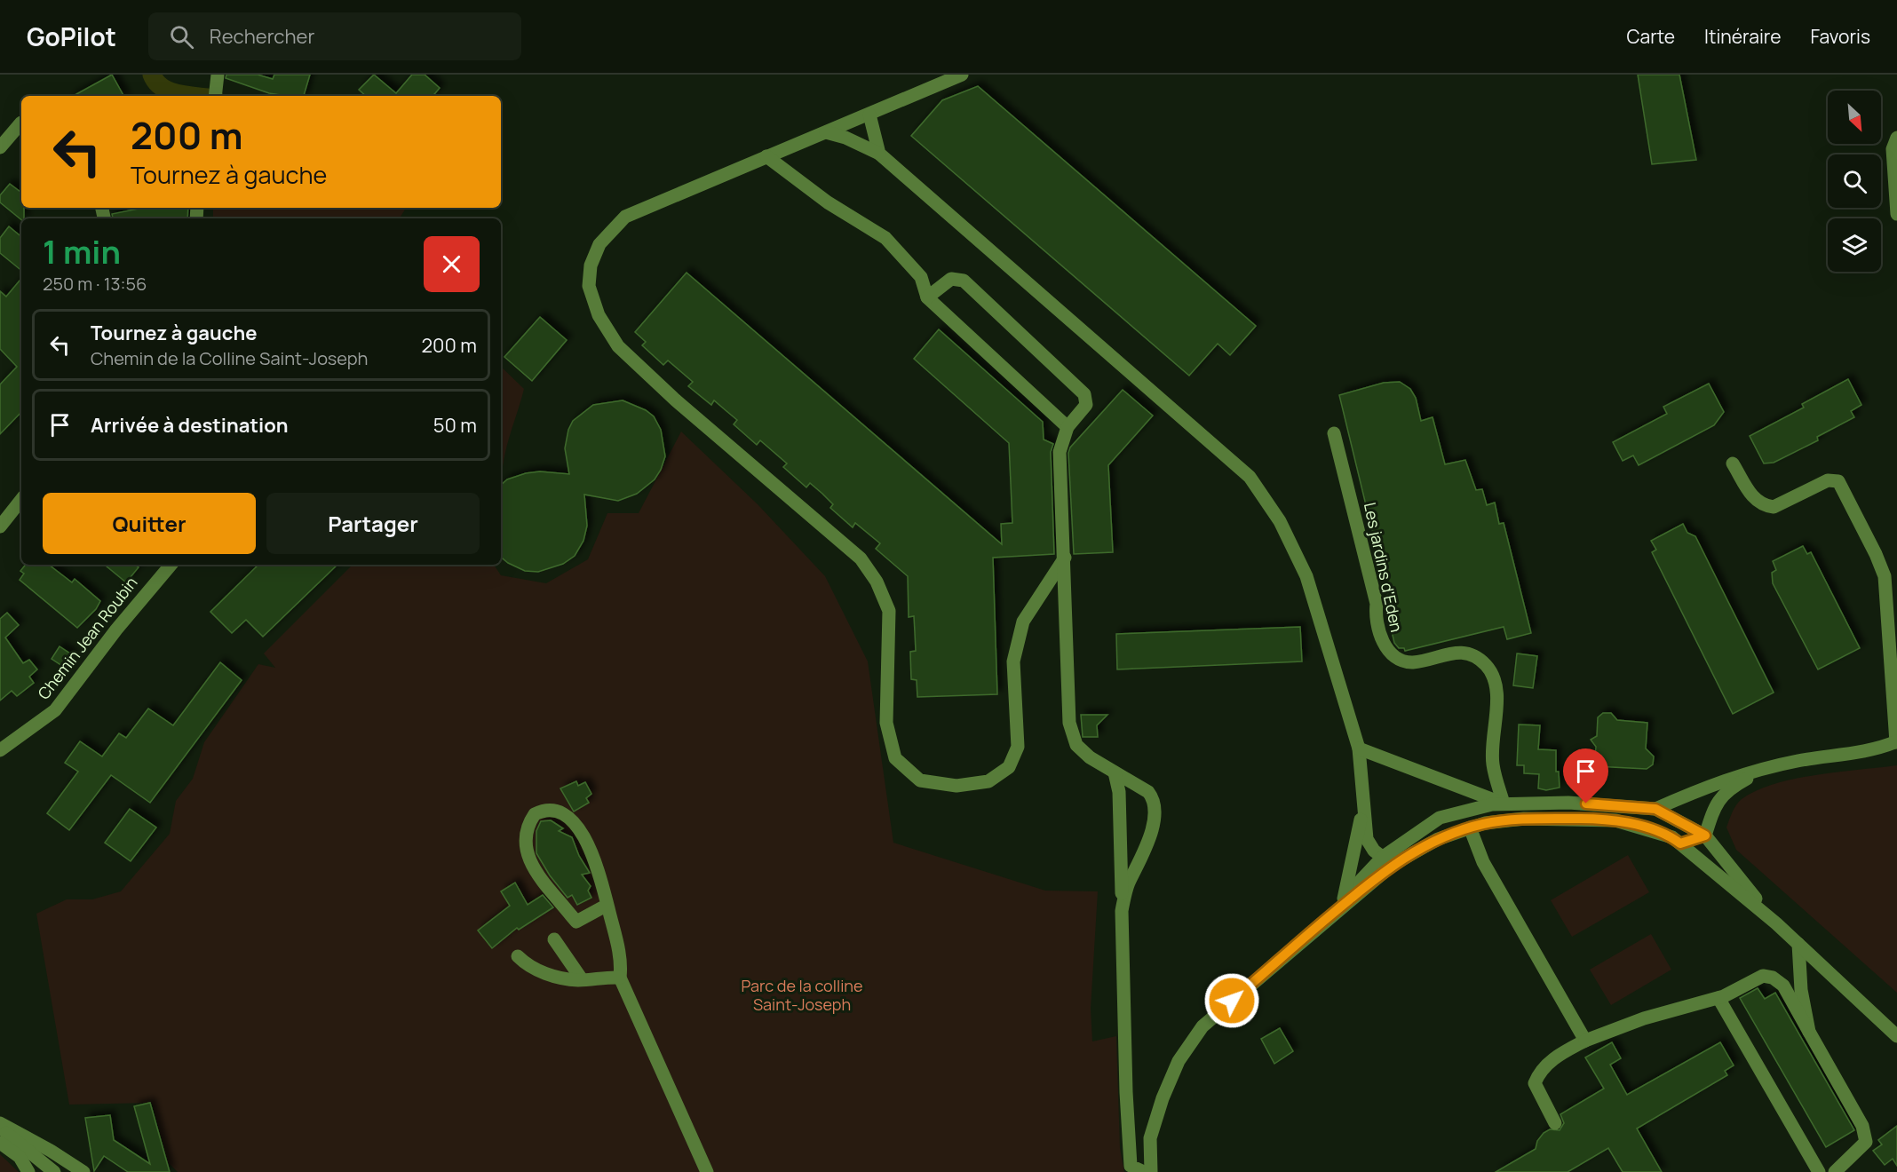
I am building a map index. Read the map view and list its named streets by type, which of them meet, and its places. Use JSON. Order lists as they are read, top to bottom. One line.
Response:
{"streets":{"street":["Les jardins d'Eden","Chemin Jean Roubin"]},"parks":["Parc de la colline Saint-Joseph"],"north":"bottom right","page":{"header":"GoPilot","search":"Rechercher","nav":["Carte","Itinéraire","Favoris"],"turn":["200 m","Tournez à gauche"],"heading":["1 min","250 m · 13:56"],"list":[{"name":"Tournez à gauche","note":"Chemin de la Colline Saint-Joseph","value":"200 m"},{"name":"Arrivée à destination","value":"50 m"}],"buttons":["Quitter","Partager"]}}
